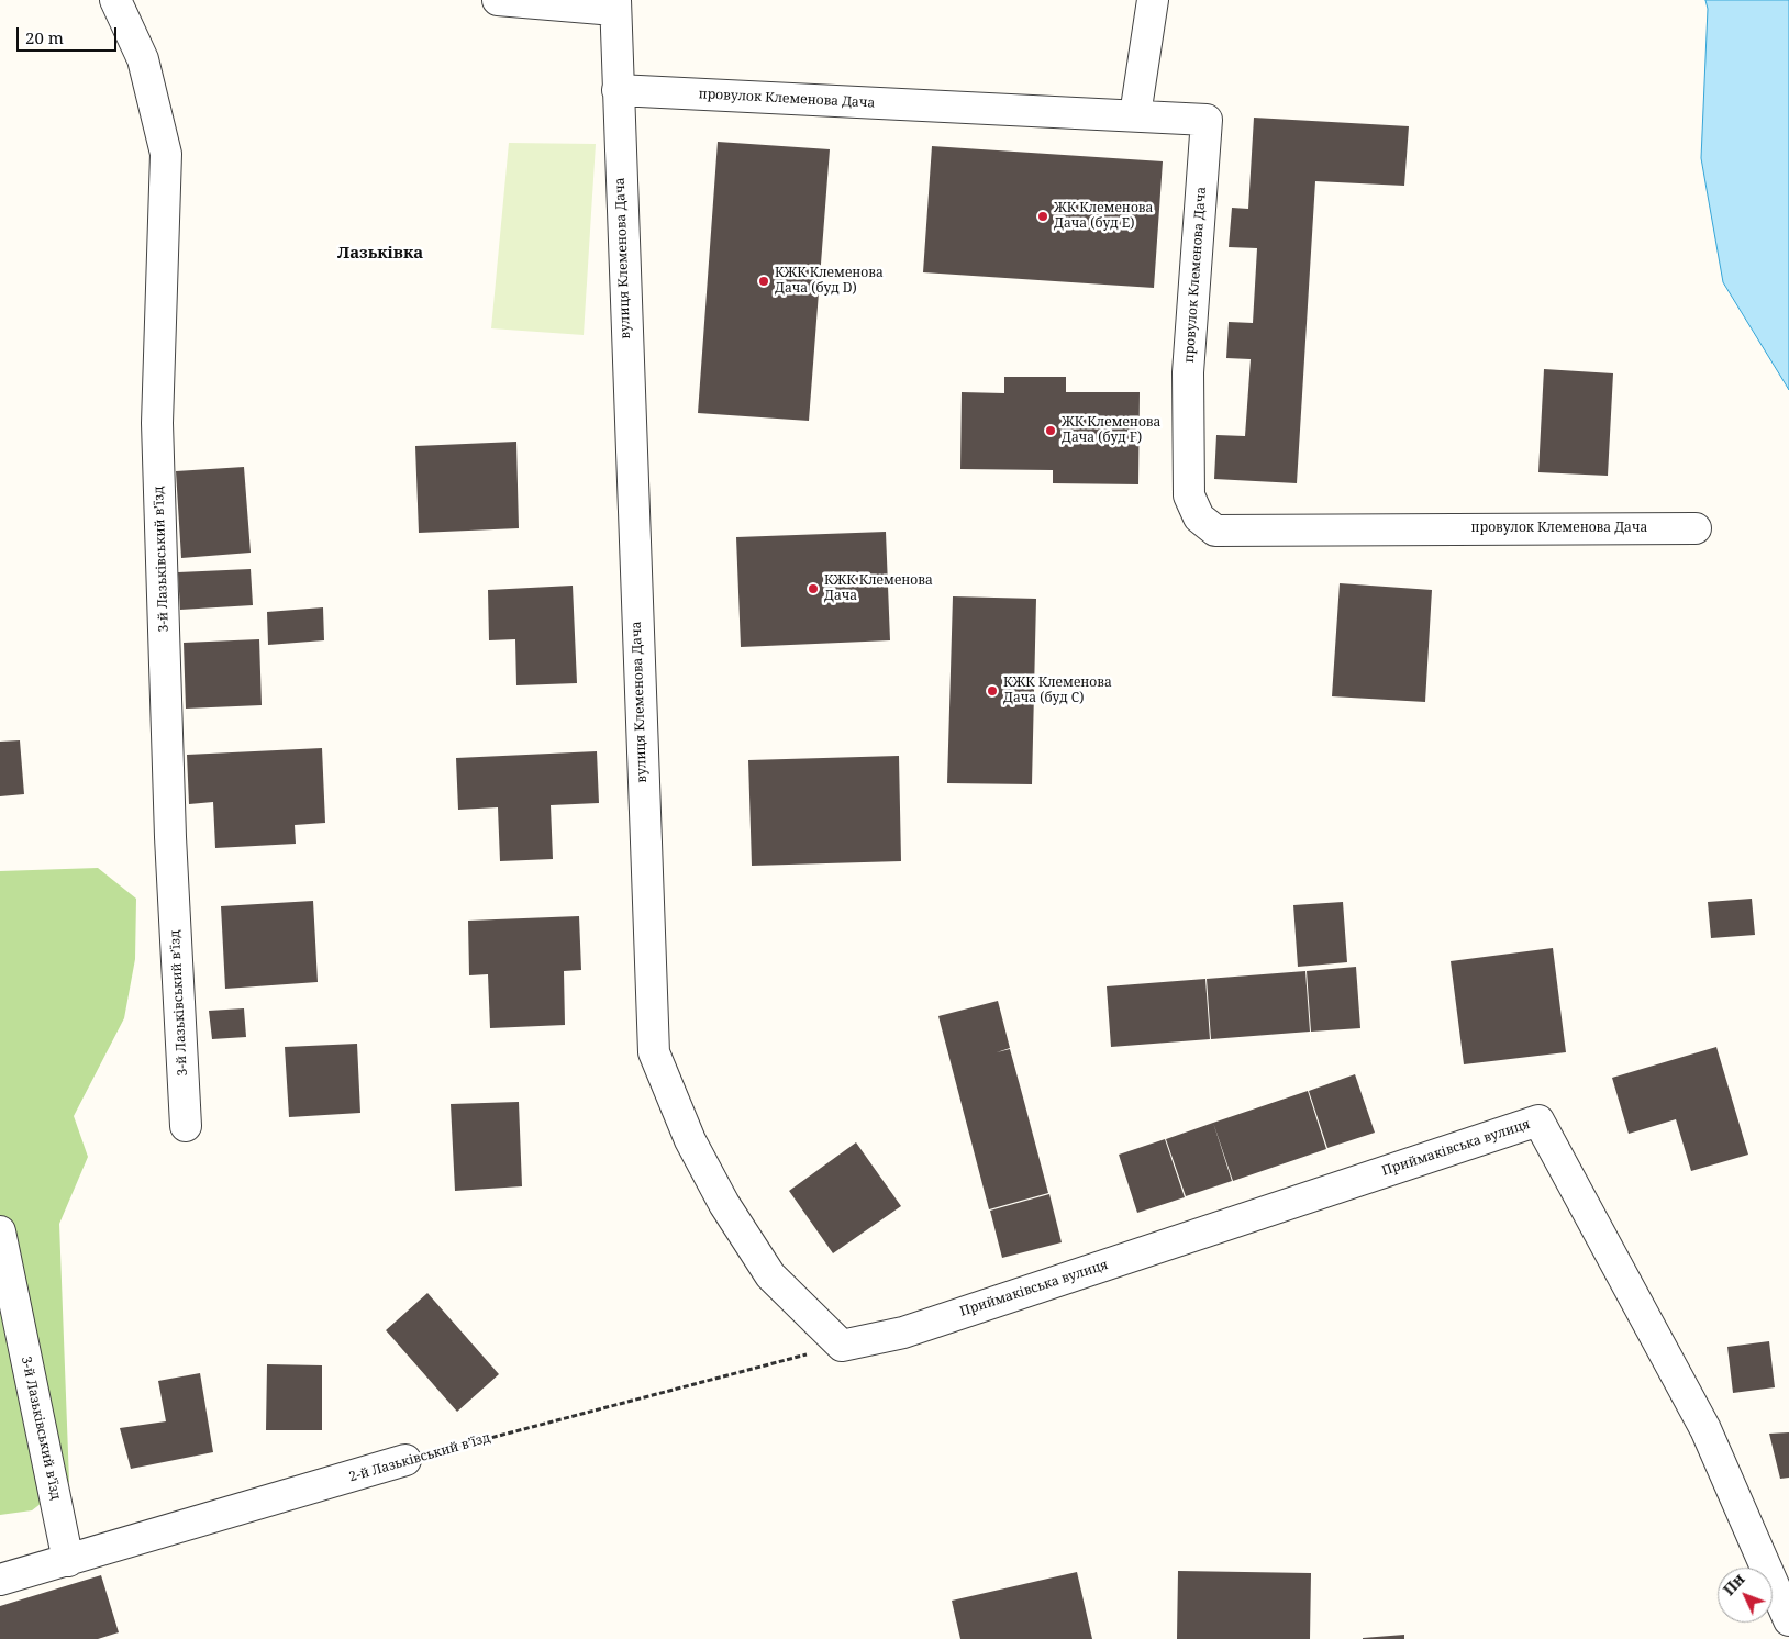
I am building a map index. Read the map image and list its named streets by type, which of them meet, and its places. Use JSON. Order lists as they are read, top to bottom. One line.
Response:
{"streets":{"street":["провулок Клеменова Дача","вулиця Клеменова Дача","3-й Лазьківський в’їзд","Приймаківська вулиця","2-й Лазьківський в’їзд"]},"crossings":[["провулок Клеменова Дача","вулиця Клеменова Дача"],["вулиця Клеменова Дача","Приймаківська вулиця"],["вулиця Клеменова Дача","2-й Лазьківський в’їзд"],["3-й Лазьківський в’їзд","2-й Лазьківський в’їзд"],["Приймаківська вулиця","2-й Лазьківський в’їзд"]],"districts":["Лазьківка"],"places":["ЖК Клеменова Дача (буд Е)","КЖК Клеменова Дача (буд D)","ЖК Клеменова Дача (буд F)","КЖК Клеменова Дача","КЖК Клеменова Дача (буд С)"],"scale_bar":"20 m","north":"top left"}
